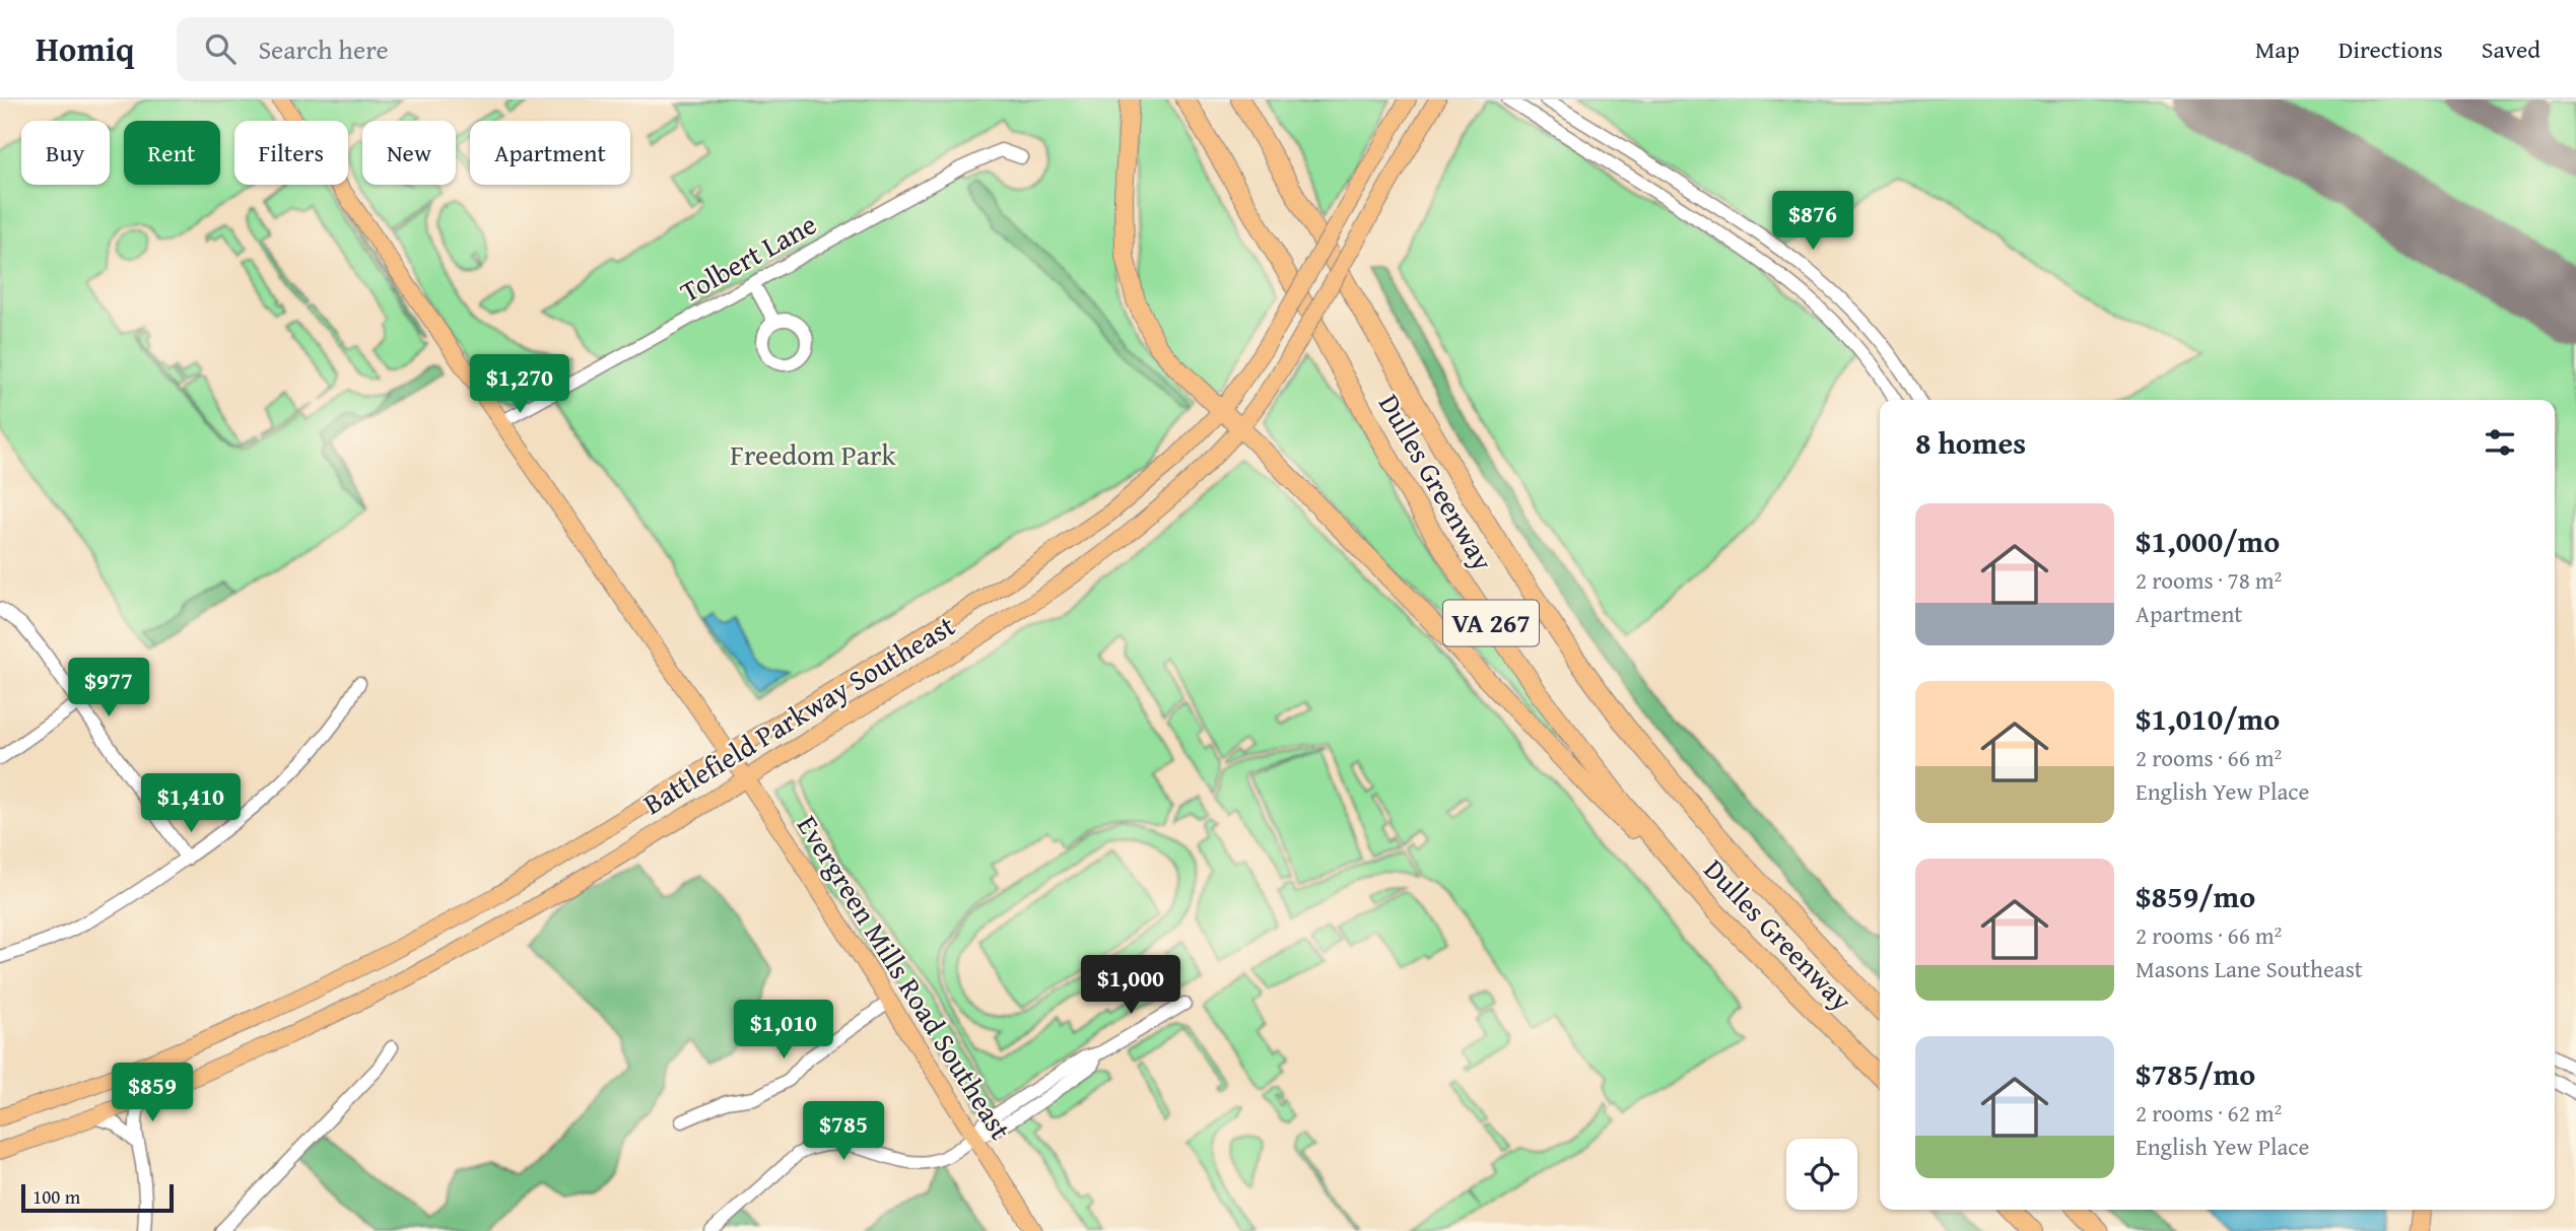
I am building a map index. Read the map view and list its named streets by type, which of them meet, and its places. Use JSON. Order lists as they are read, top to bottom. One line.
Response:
{"streets":{"highway":["Dulles Greenway","VA 267"],"main road":["Battlefield Parkway Southeast","Evergreen Mills Road Southeast"],"street":["Tolbert Lane"]},"crossings":[["Tolbert Lane","Evergreen Mills Road Southeast"],["Battlefield Parkway Southeast","Evergreen Mills Road Southeast"]],"parks":["Freedom Park"],"scale_bar":"100 m","page":{"header":"Homiq","search":"Search here","nav":["Map","Directions","Saved"],"chip":["Buy","Rent","Filters","New","Apartment"],"price":["$876","$1,270","$977","$1,410","$1,000","$1,010","$859","$785"],"heading":"8 homes","list":[{"name":"$1,000/mo","note":"2 rooms · 78 m² · Apartment"},{"name":"$1,010/mo","note":"2 rooms · 66 m² · English Yew Place"},{"name":"$859/mo","note":"2 rooms · 66 m² · Masons Lane Southeast"},{"name":"$785/mo","note":"2 rooms · 62 m² · English Yew Place"}],"scale":"100 m"}}
